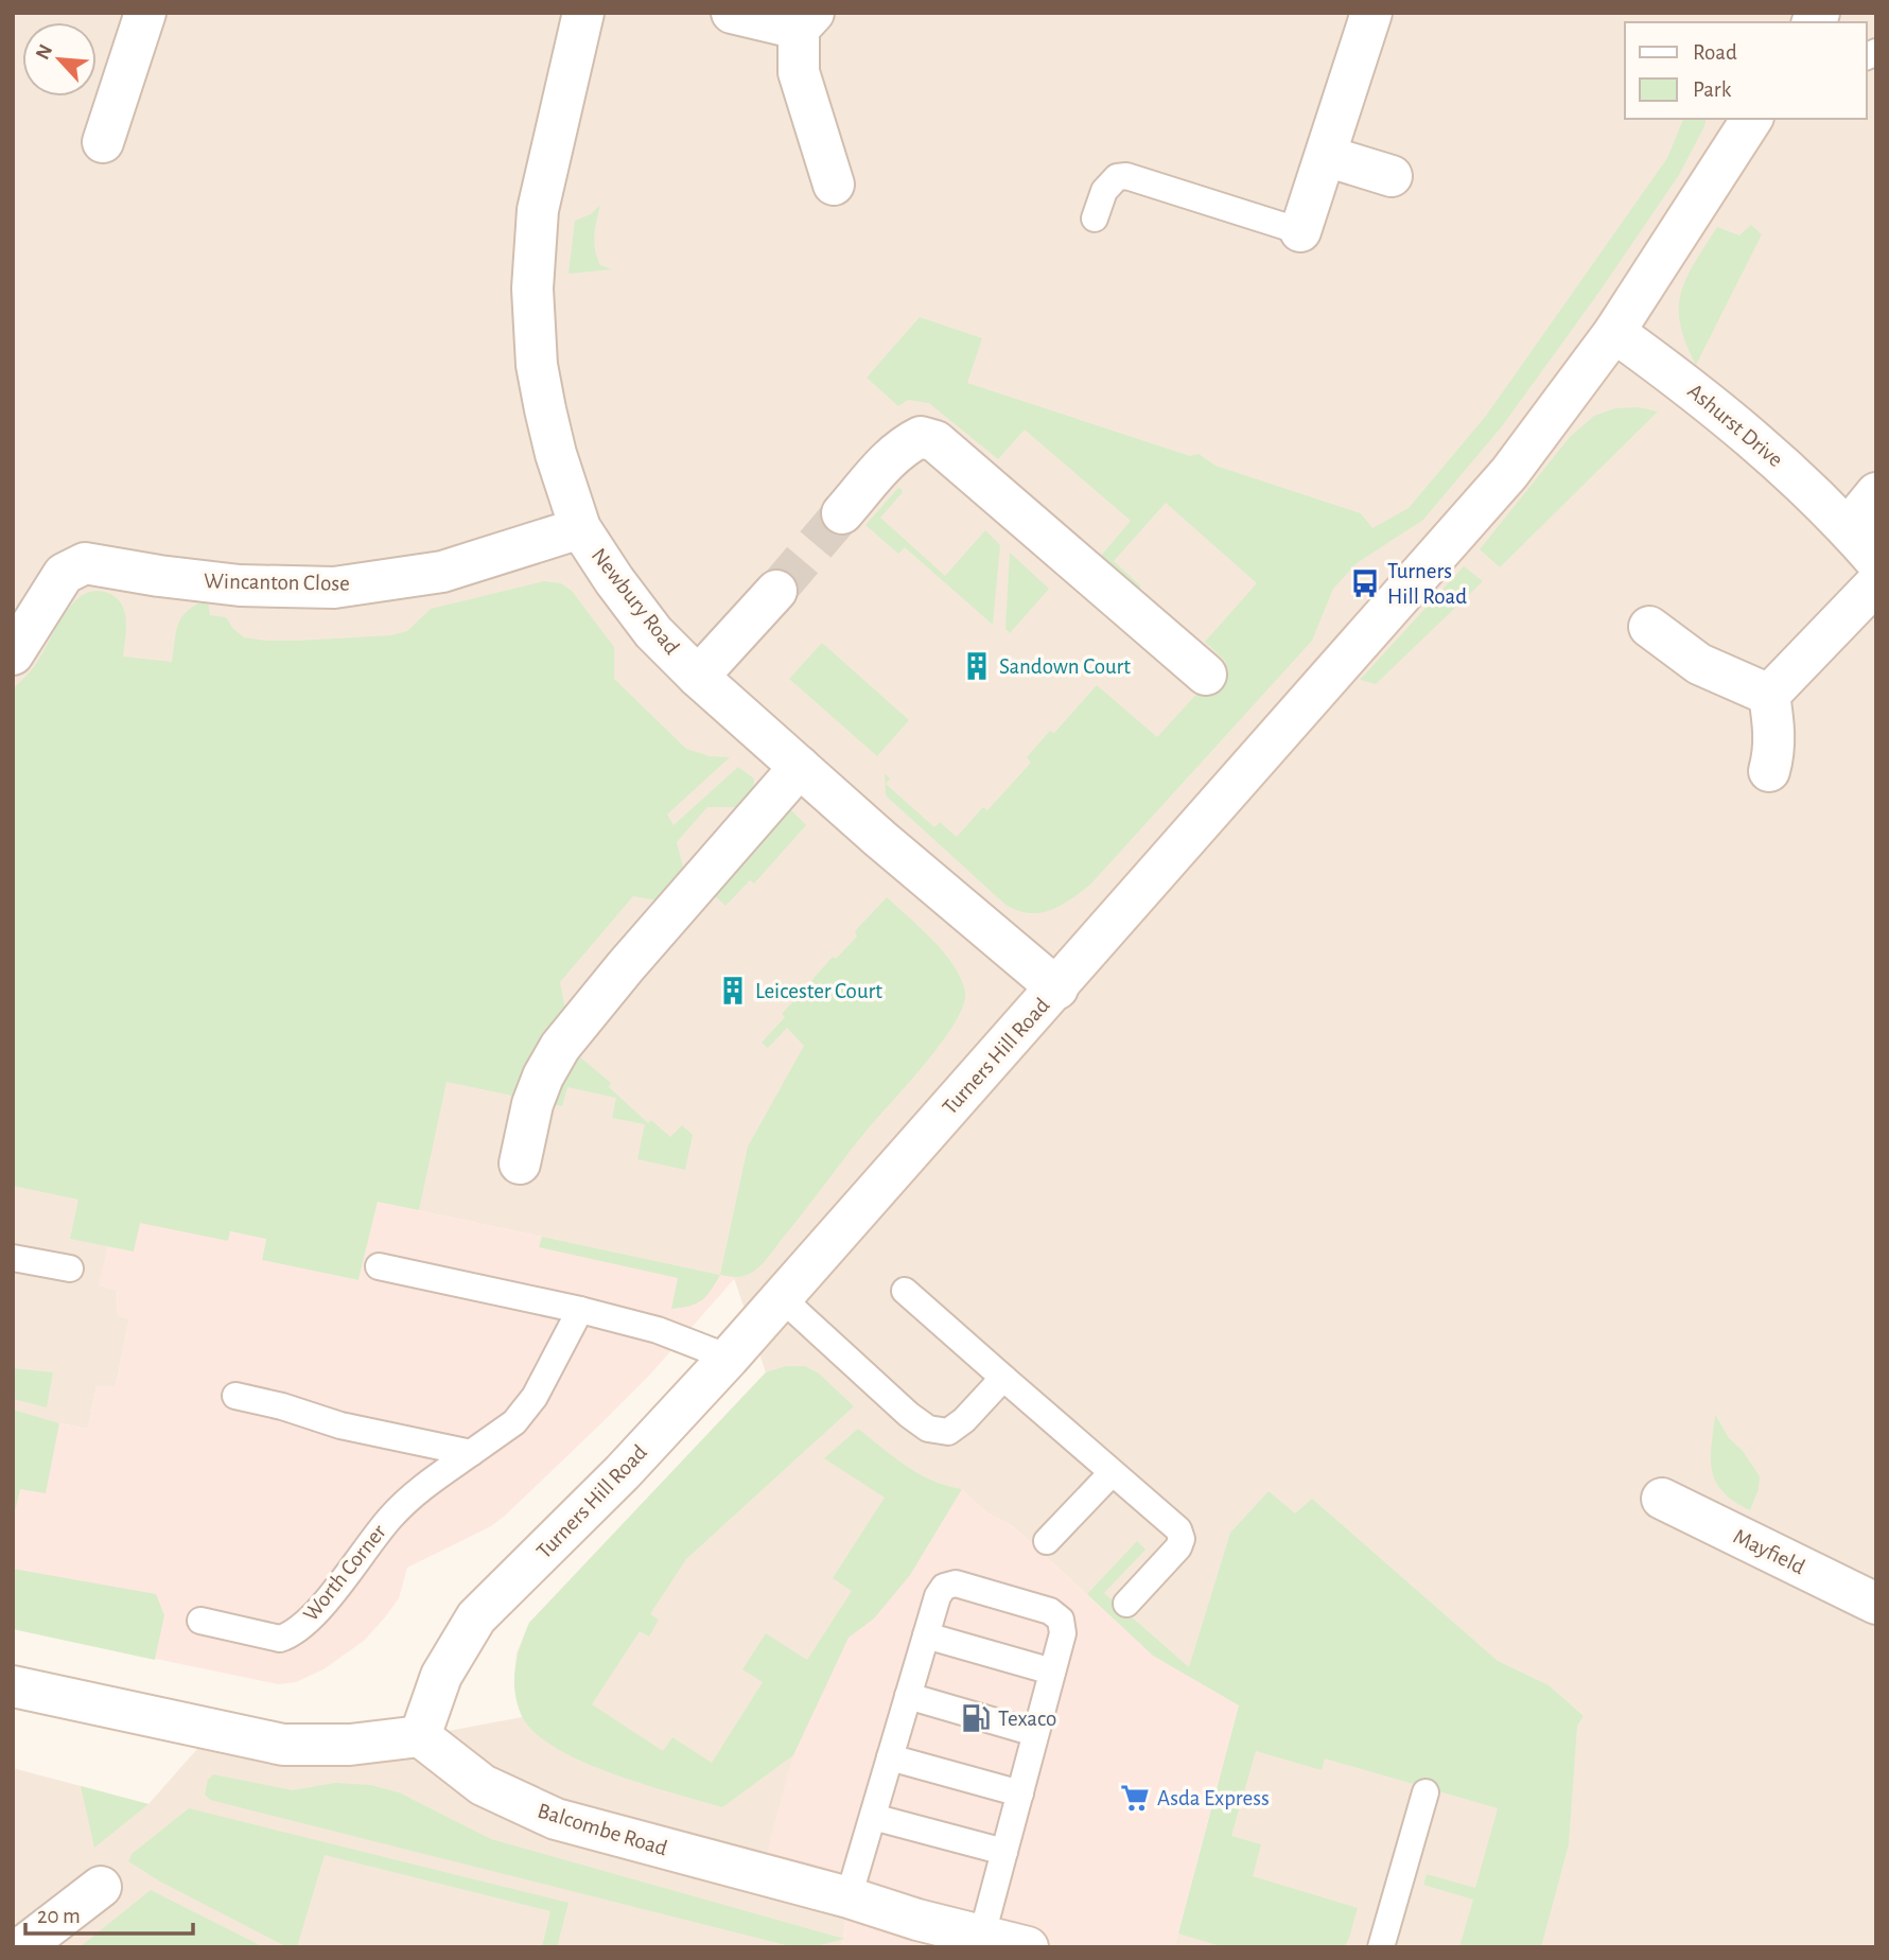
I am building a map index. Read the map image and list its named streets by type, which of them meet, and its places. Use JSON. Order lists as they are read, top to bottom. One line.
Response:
{"streets":{"street":["Ashurst Drive","Wincanton Close","Newbury Road","Turners Hill Road","Mayfield","Balcombe Road"],"lane":["Worth Corner"]},"crossings":[["Ashurst Drive","Turners Hill Road"],["Wincanton Close","Newbury Road"],["Newbury Road","Turners Hill Road"],["Turners Hill Road","Balcombe Road"]],"places":{"bus stop":["Turners Hill Road"],"building":["Sandown Court","Leicester Court"],"fuel station":["Texaco"],"supermarket":["Asda Express"]},"legend":["Road","Park"],"scale_bar":"20 m","north":"top left"}
